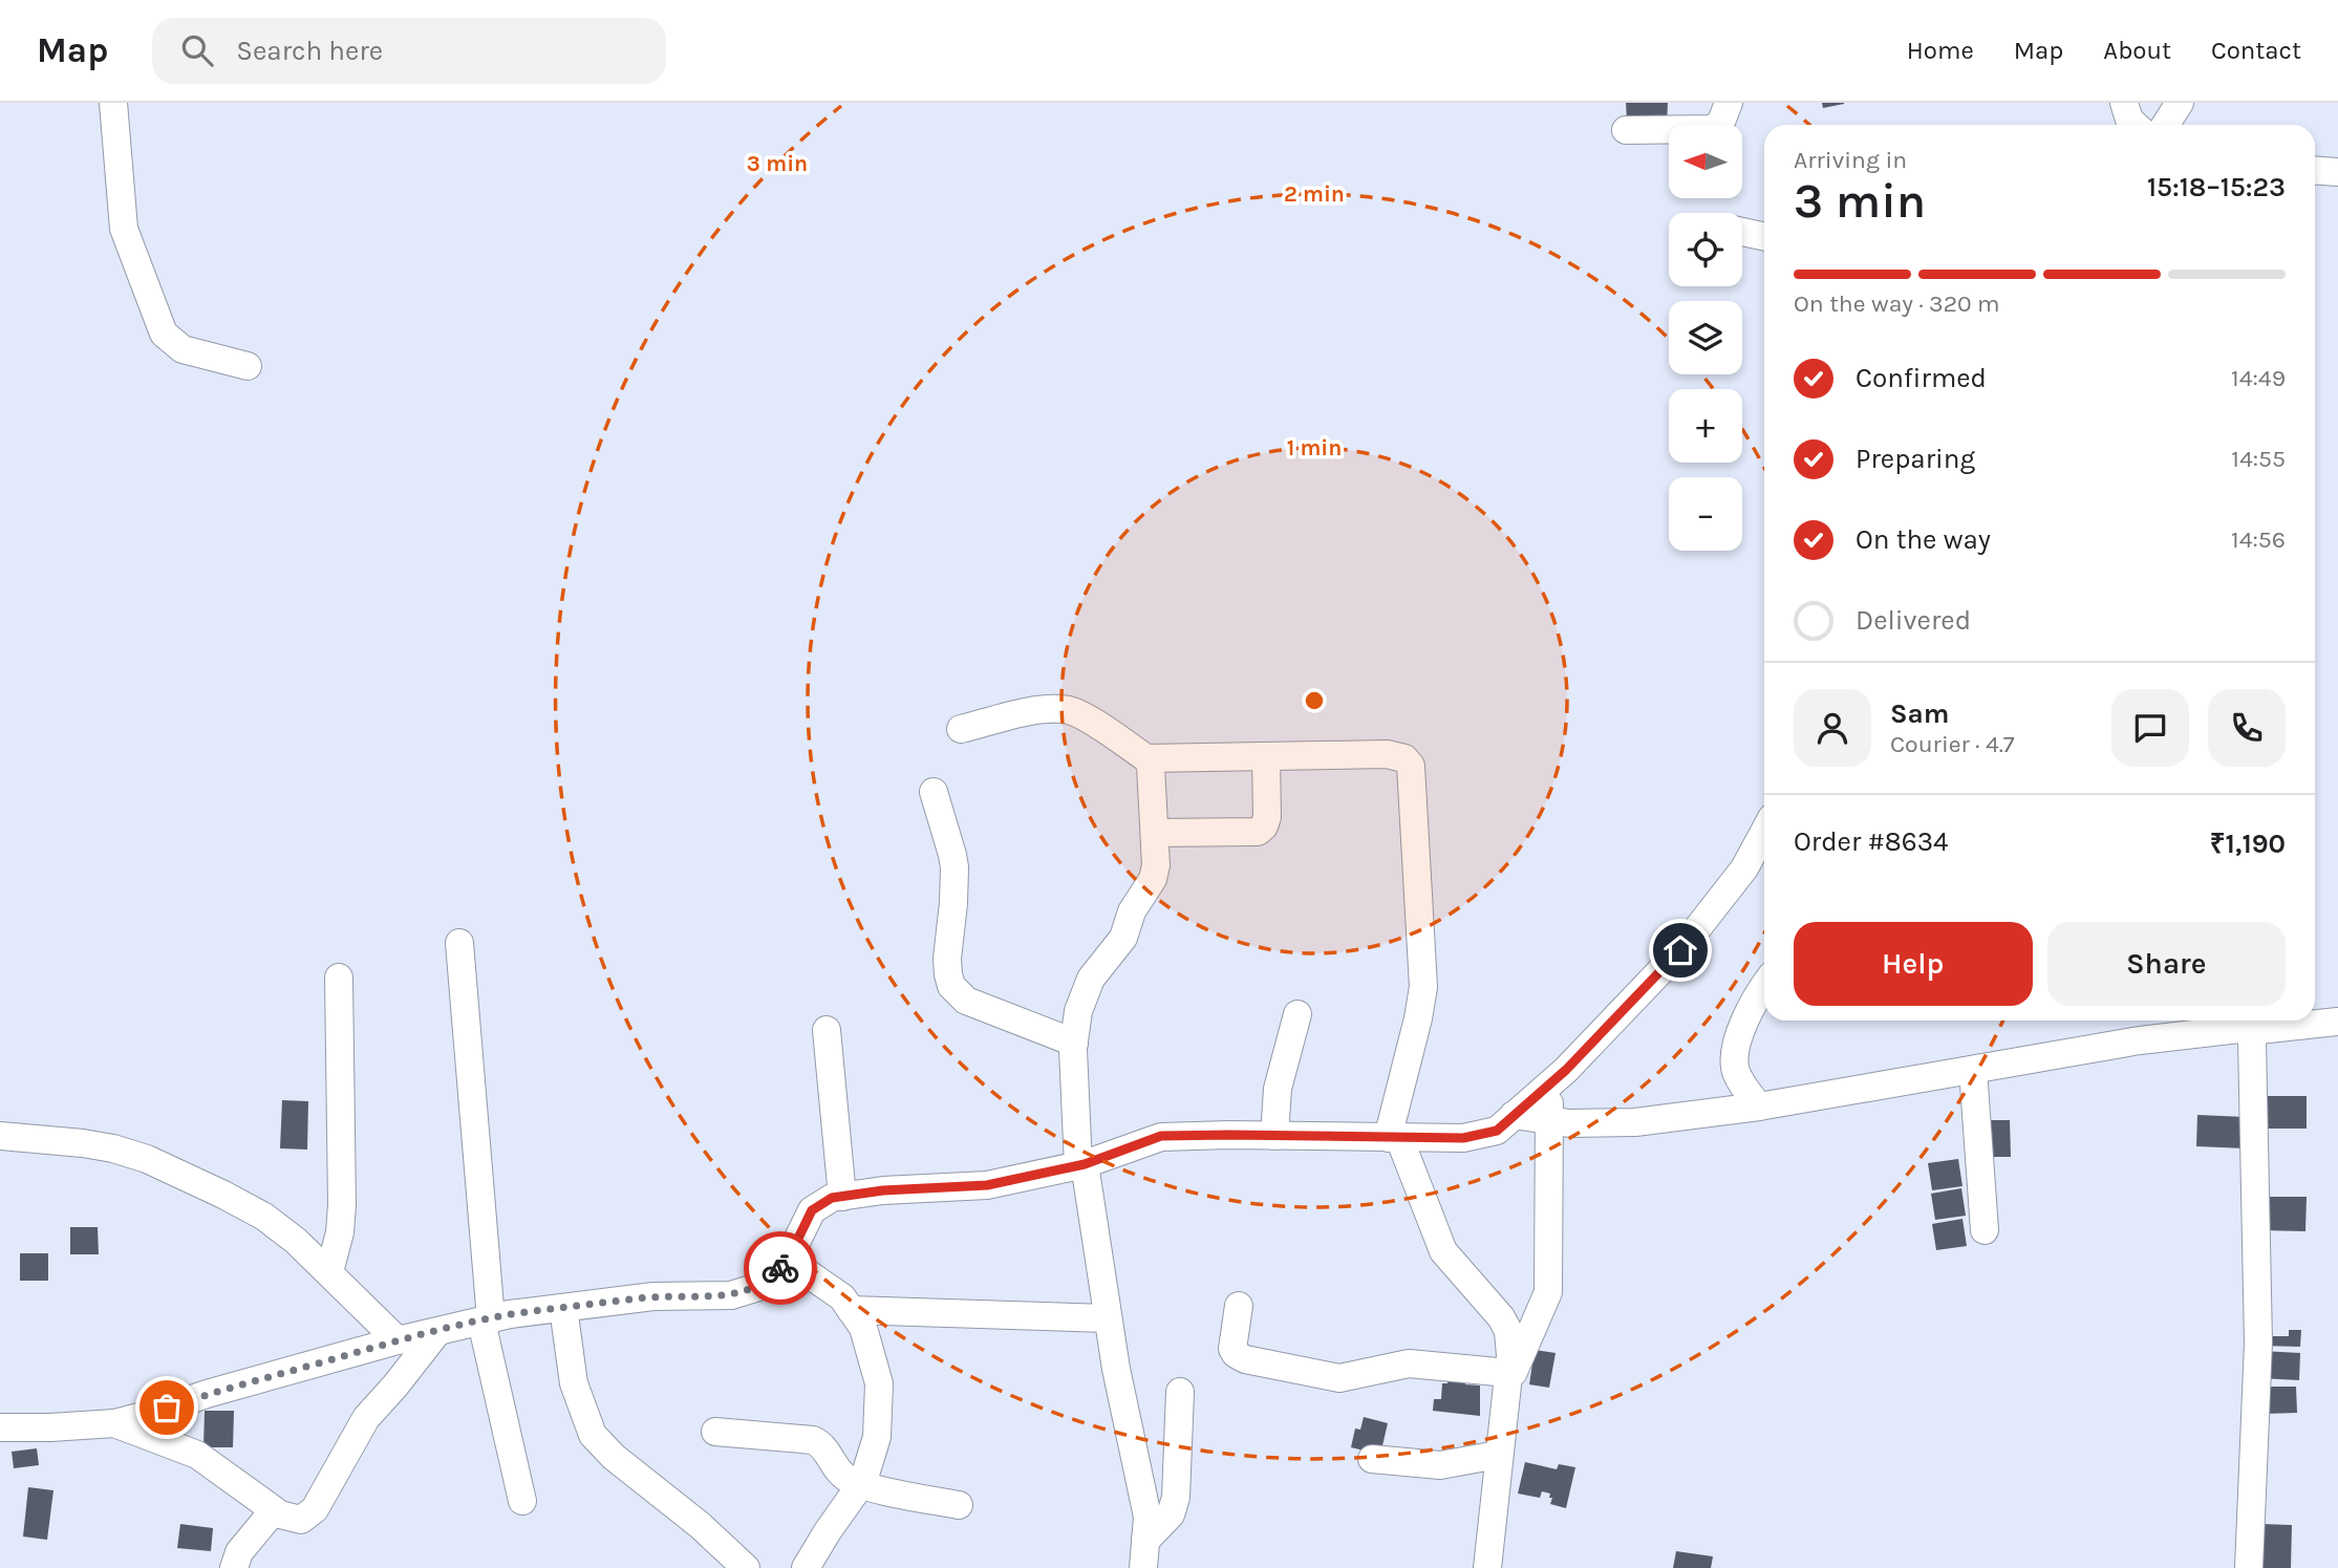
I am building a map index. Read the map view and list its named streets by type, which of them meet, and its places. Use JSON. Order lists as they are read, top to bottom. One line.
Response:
{"north":"left","page":{"header":"Map","search":"Search here","nav":["Home","Map","About","Contact"],"map_buttons":["+","−"],"heading":["3 min","Arriving in","15:18–15:23"],"panel":["Sam","Courier · 4.7","Order #8634","₹1,190"],"bar":"On the way · 320 m","list":[["Confirmed","14:49"],["Preparing","14:55"],["On the way","14:56"],"Delivered"],"buttons":["Help","Share"]},"rings":["3 min","2 min","1 min"]}
